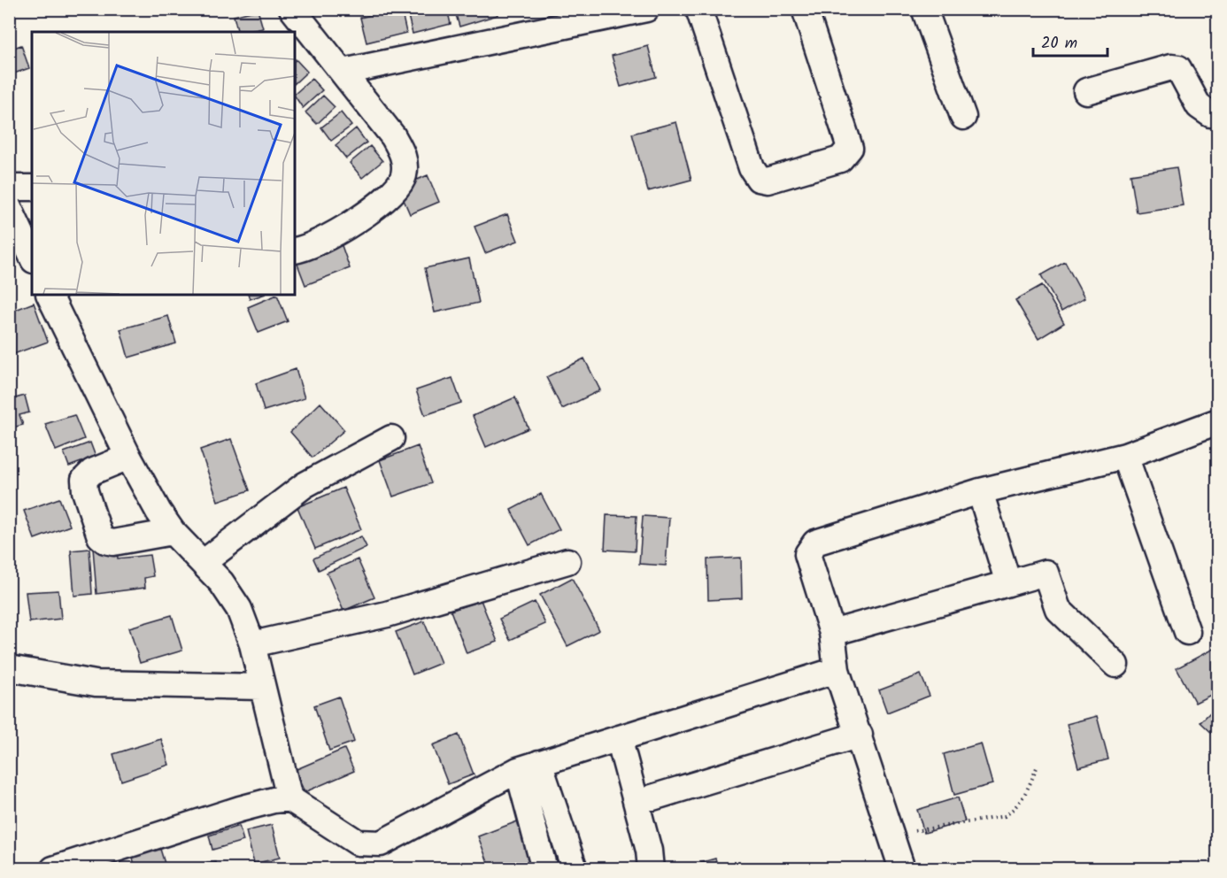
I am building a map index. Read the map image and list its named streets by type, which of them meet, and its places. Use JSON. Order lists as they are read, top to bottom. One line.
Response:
{"scale_bar":"20 m"}
